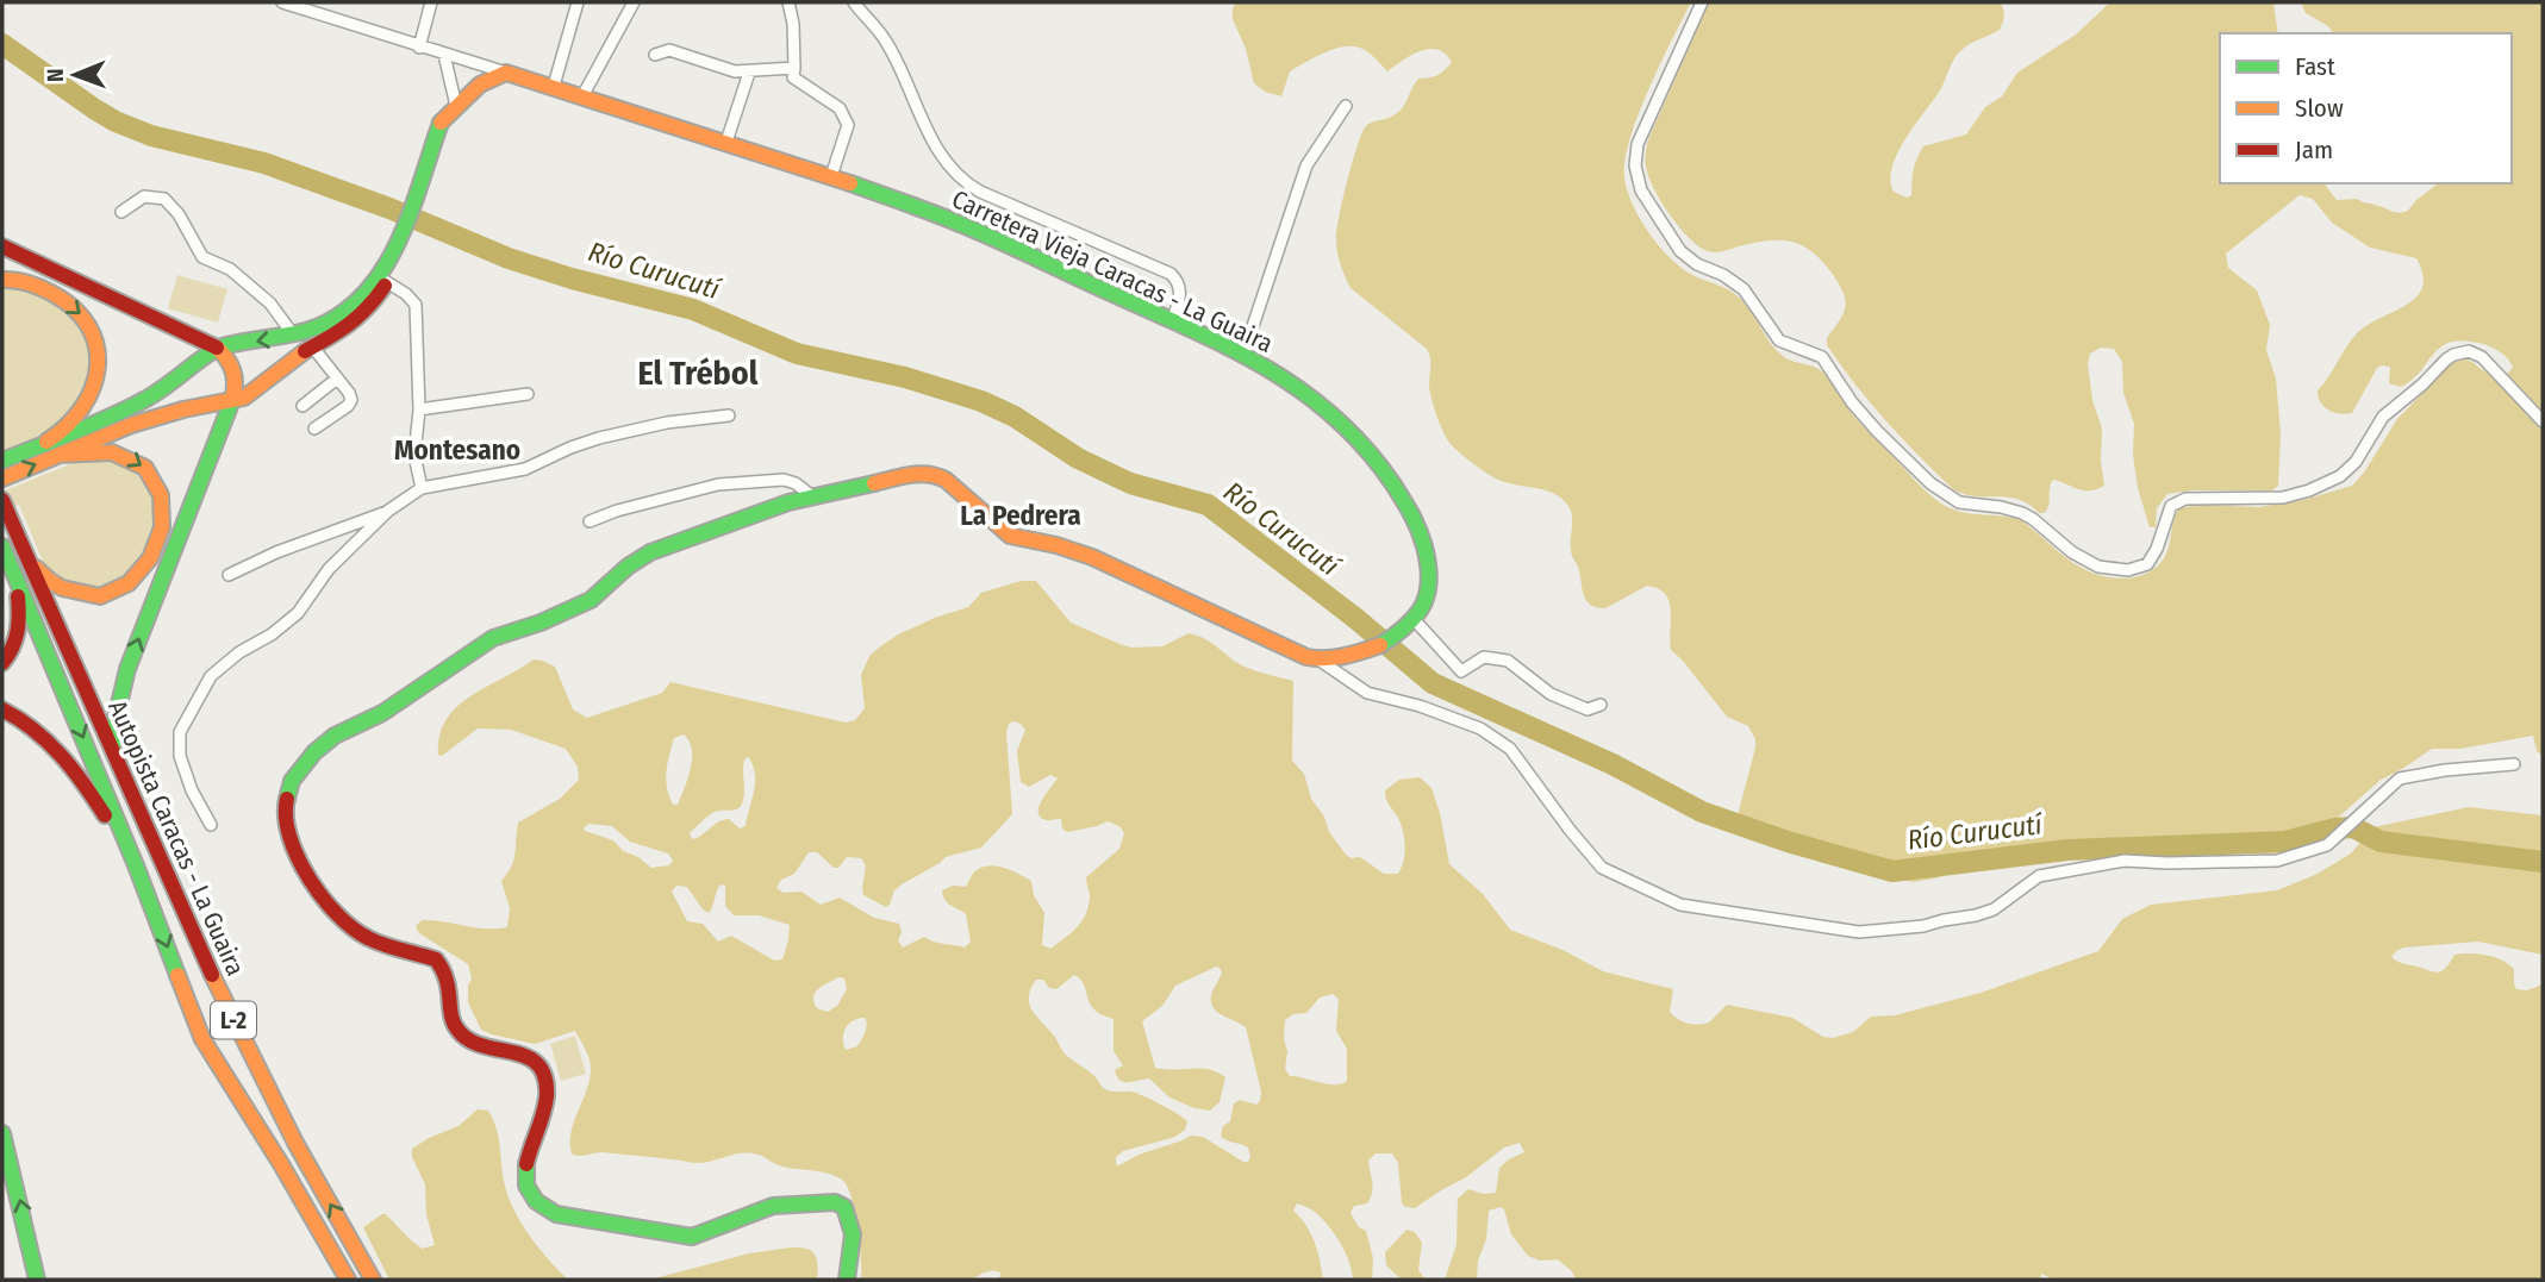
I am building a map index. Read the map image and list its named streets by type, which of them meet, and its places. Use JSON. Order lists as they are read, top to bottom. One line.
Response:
{"streets":{"main road":["Carretera Vieja Caracas - La Guaira","Autopista Caracas - La Guaira","L-2"]},"crossings":[["Autopista Caracas - La Guaira","L-2"]],"districts":["El Trébol","Montesano","La Pedrera"],"water":["Río Curucutí"],"legend":["Fast","Slow","Jam"],"north":"left"}
